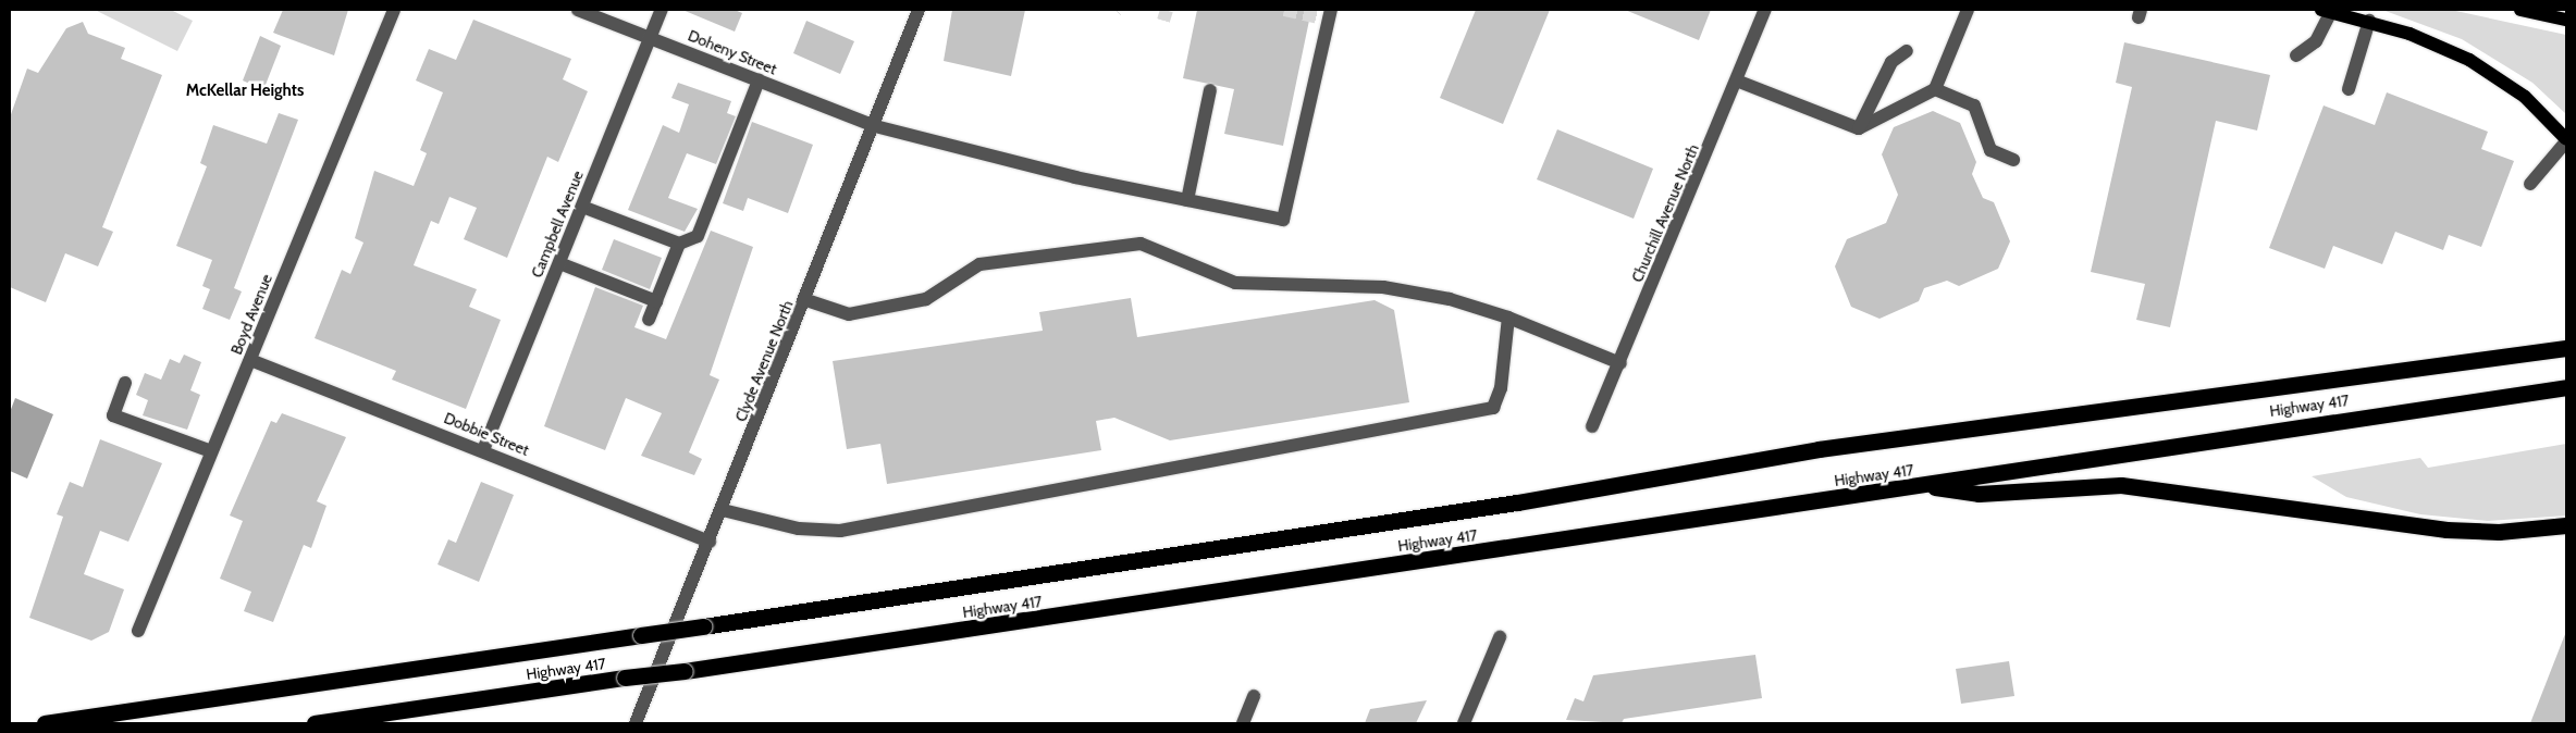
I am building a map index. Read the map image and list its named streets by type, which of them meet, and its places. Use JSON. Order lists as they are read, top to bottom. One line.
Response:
{"streets":{"highway":["Highway 417"],"street":["Doheny Street","Churchill Avenue North","Campbell Avenue","Boyd Avenue","Clyde Avenue North","Dobbie Street"]},"crossings":[["Doheny Street","Campbell Avenue"],["Doheny Street","Clyde Avenue North"],["Campbell Avenue","Dobbie Street"],["Boyd Avenue","Dobbie Street"],["Clyde Avenue North","Dobbie Street"]],"districts":["McKellar Heights"]}
